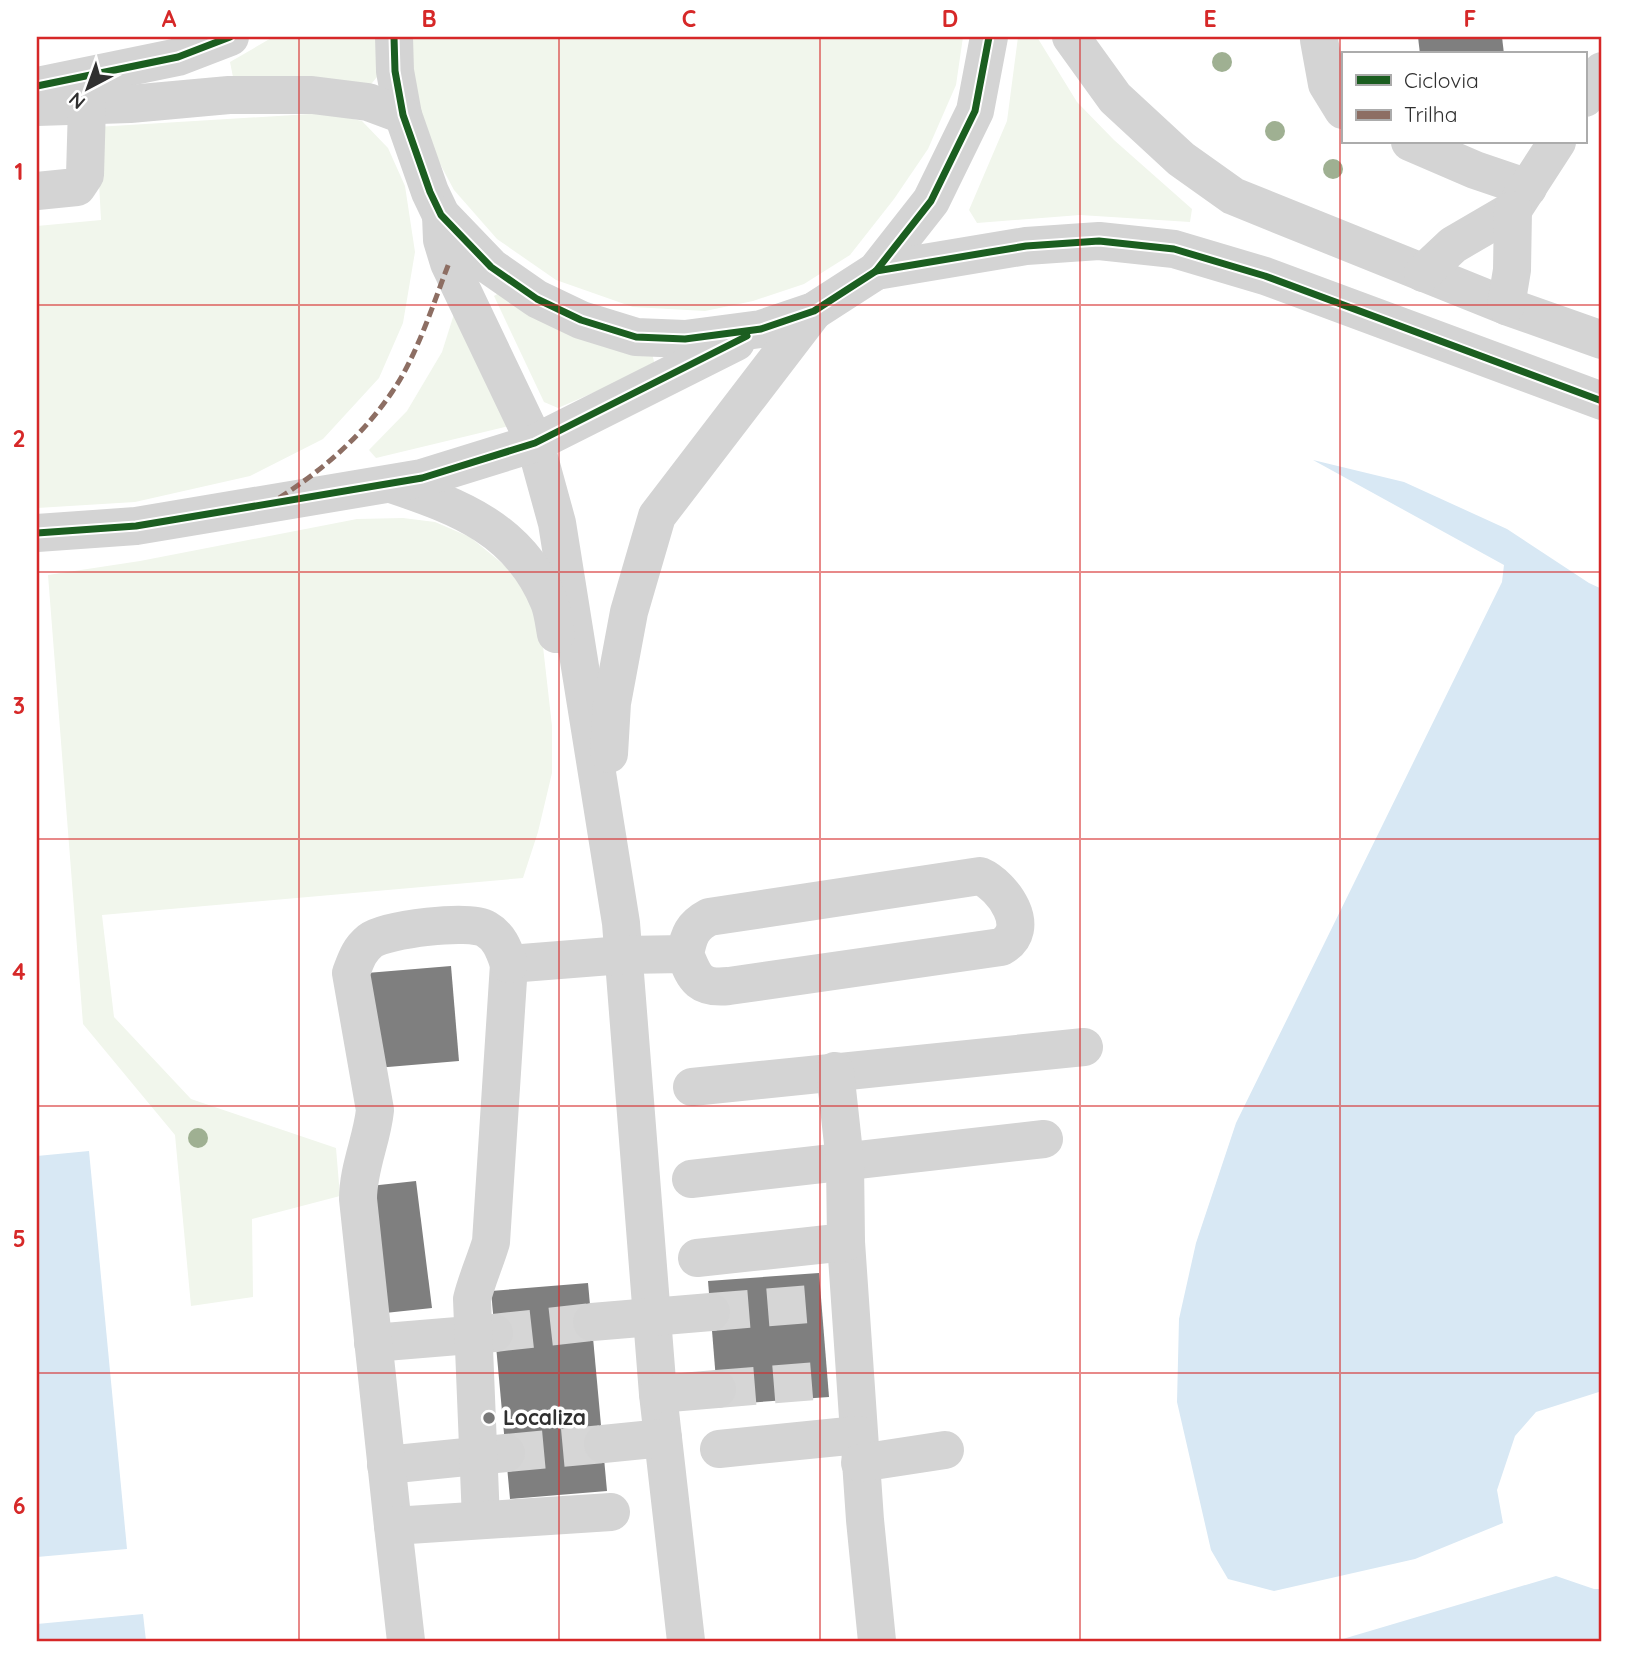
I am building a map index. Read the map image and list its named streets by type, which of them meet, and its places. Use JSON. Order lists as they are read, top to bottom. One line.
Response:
{"places":["Localiza"],"legend":["Ciclovia","Trilha"],"north":"bottom left","grid":{"columns":["A","B","C","D","E","F"],"rows":["1","2","3","4","5","6"]}}
